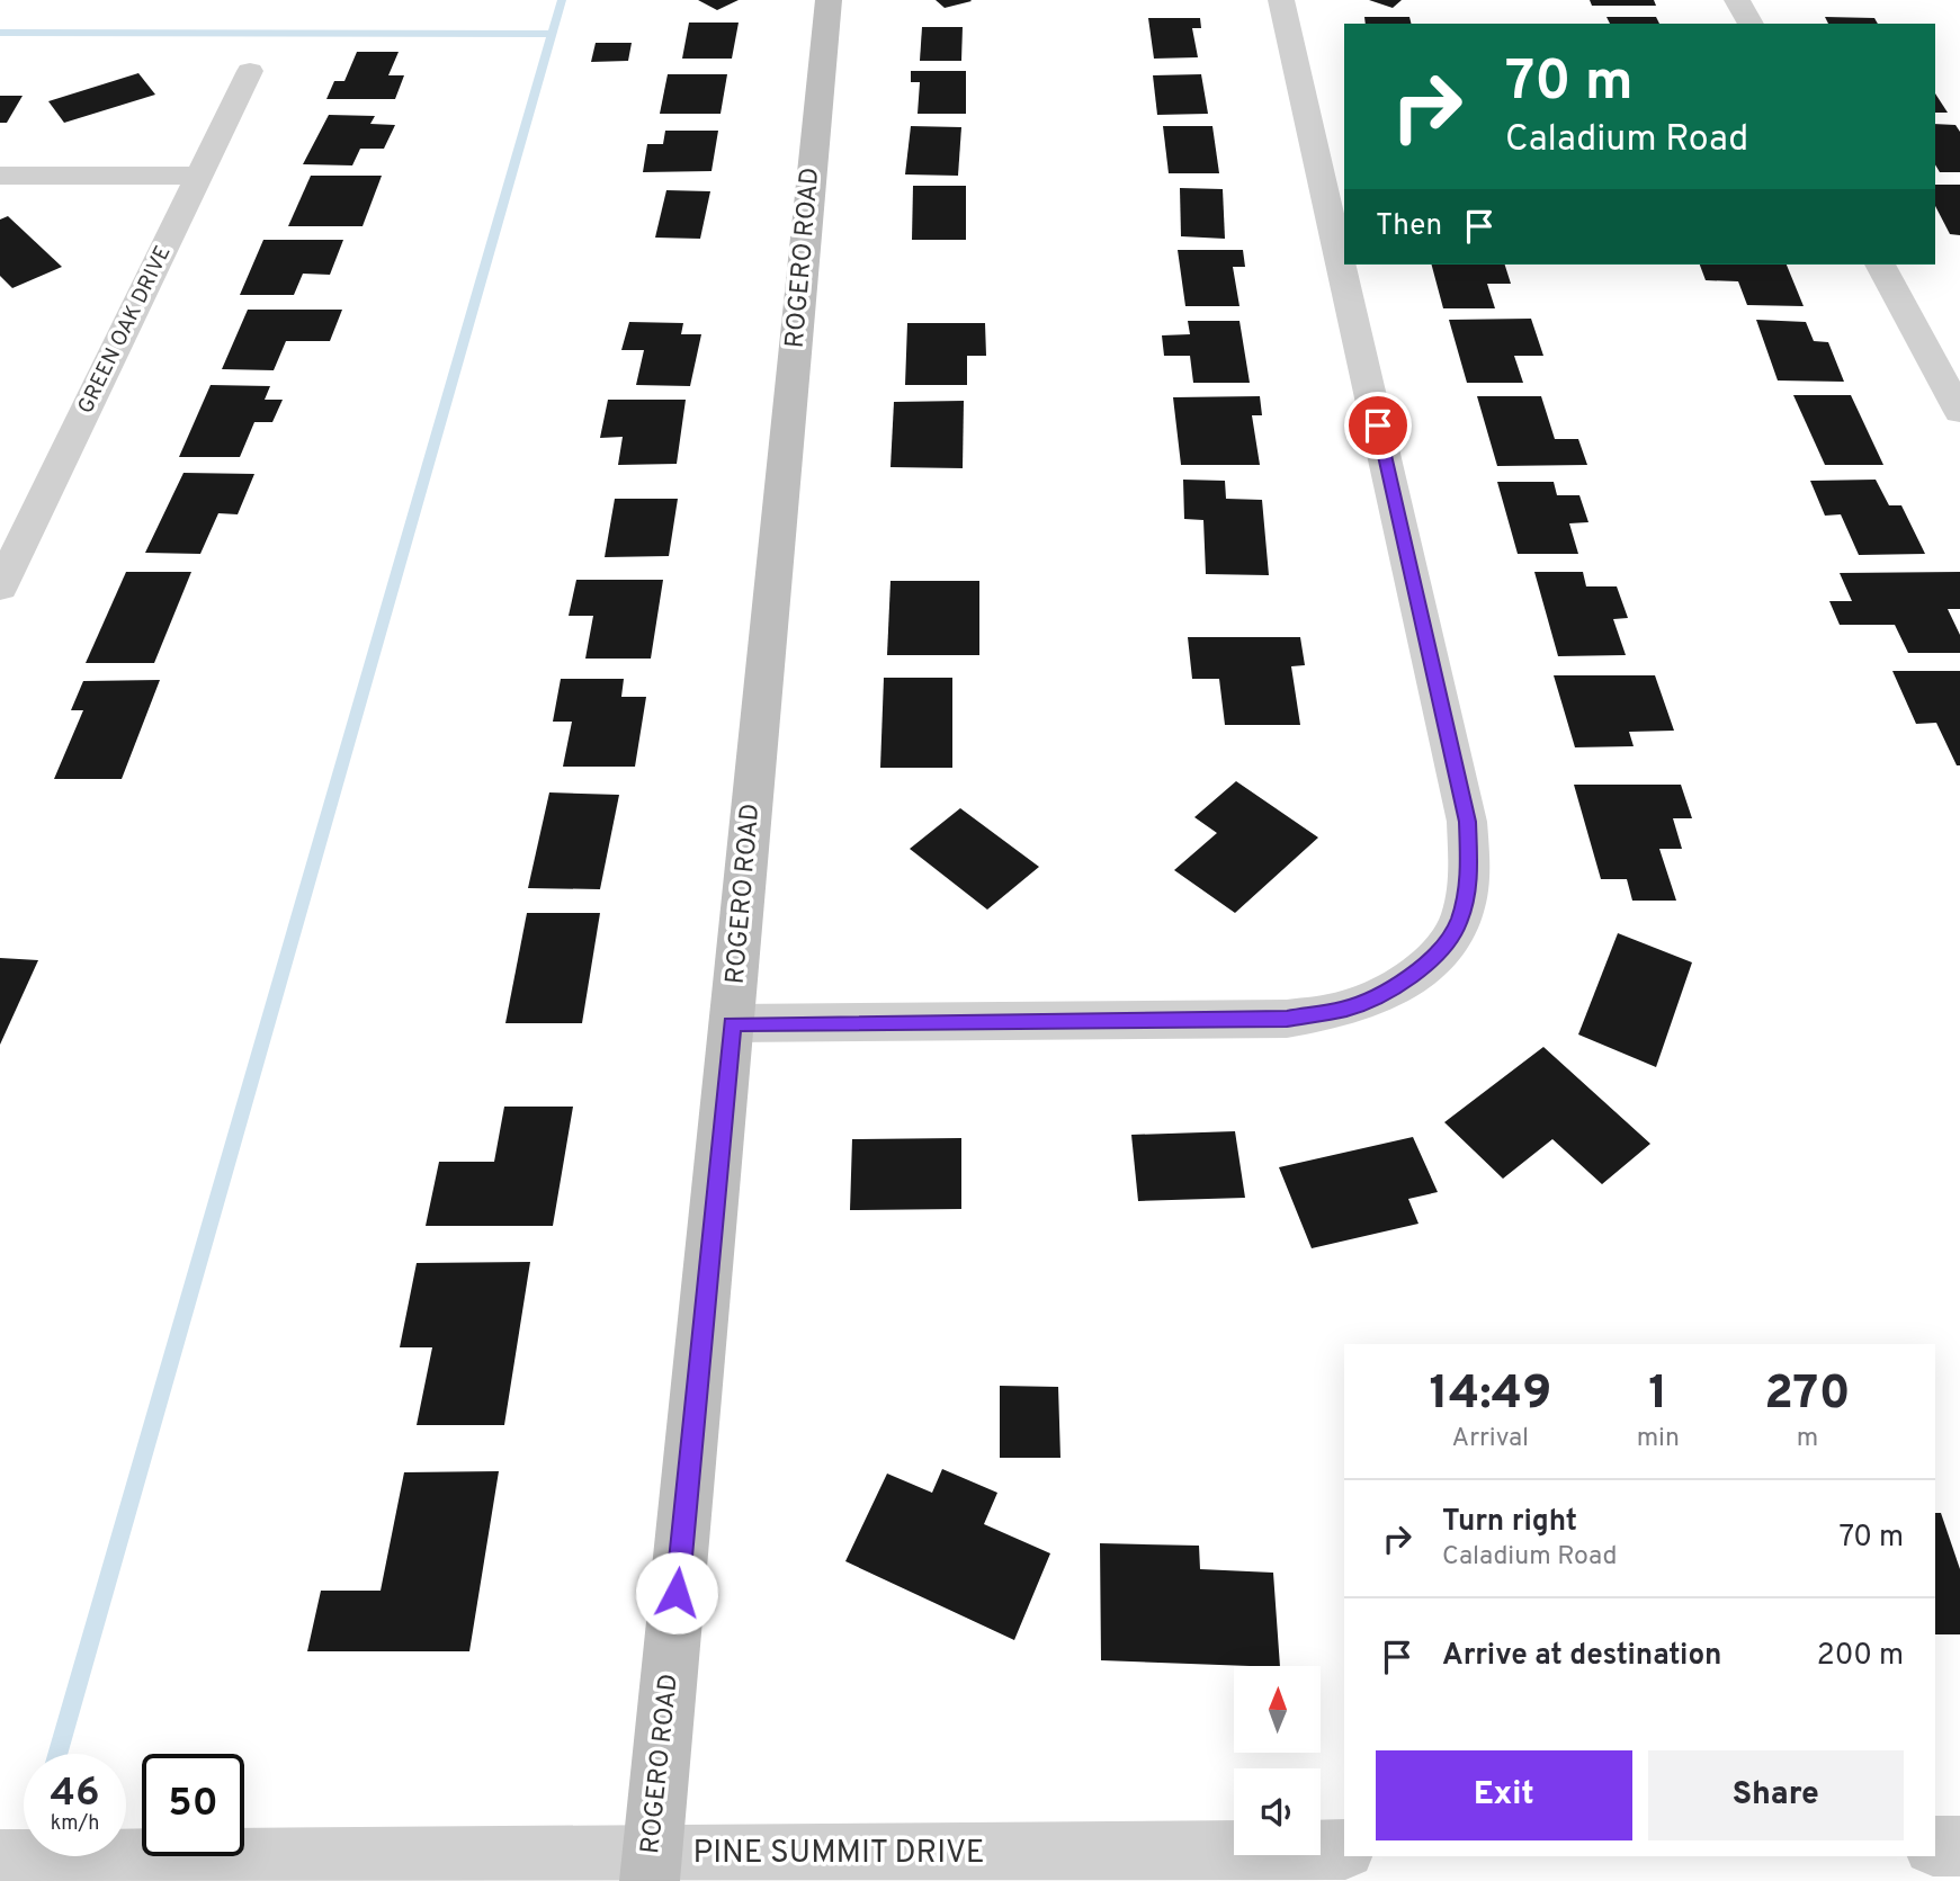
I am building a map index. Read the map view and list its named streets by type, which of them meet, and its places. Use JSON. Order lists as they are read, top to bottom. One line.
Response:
{"streets":{"main road":["ROGERO ROAD"],"street":["GREEN OAK DRIVE","PINE SUMMIT DRIVE"]},"crossings":[["ROGERO ROAD","PINE SUMMIT DRIVE"]],"north":"top","page":{"turn":["70 m","Caladium Road"],"then":"Then","eta":["14:49","Arrival","1","min","270","m"],"list":[{"name":"Turn right","note":"Caladium Road","value":"70 m"},{"name":"Arrive at destination","value":"200 m"}],"buttons":["Exit","Share"],"speed":"46 km/h","limit":"50"}}
